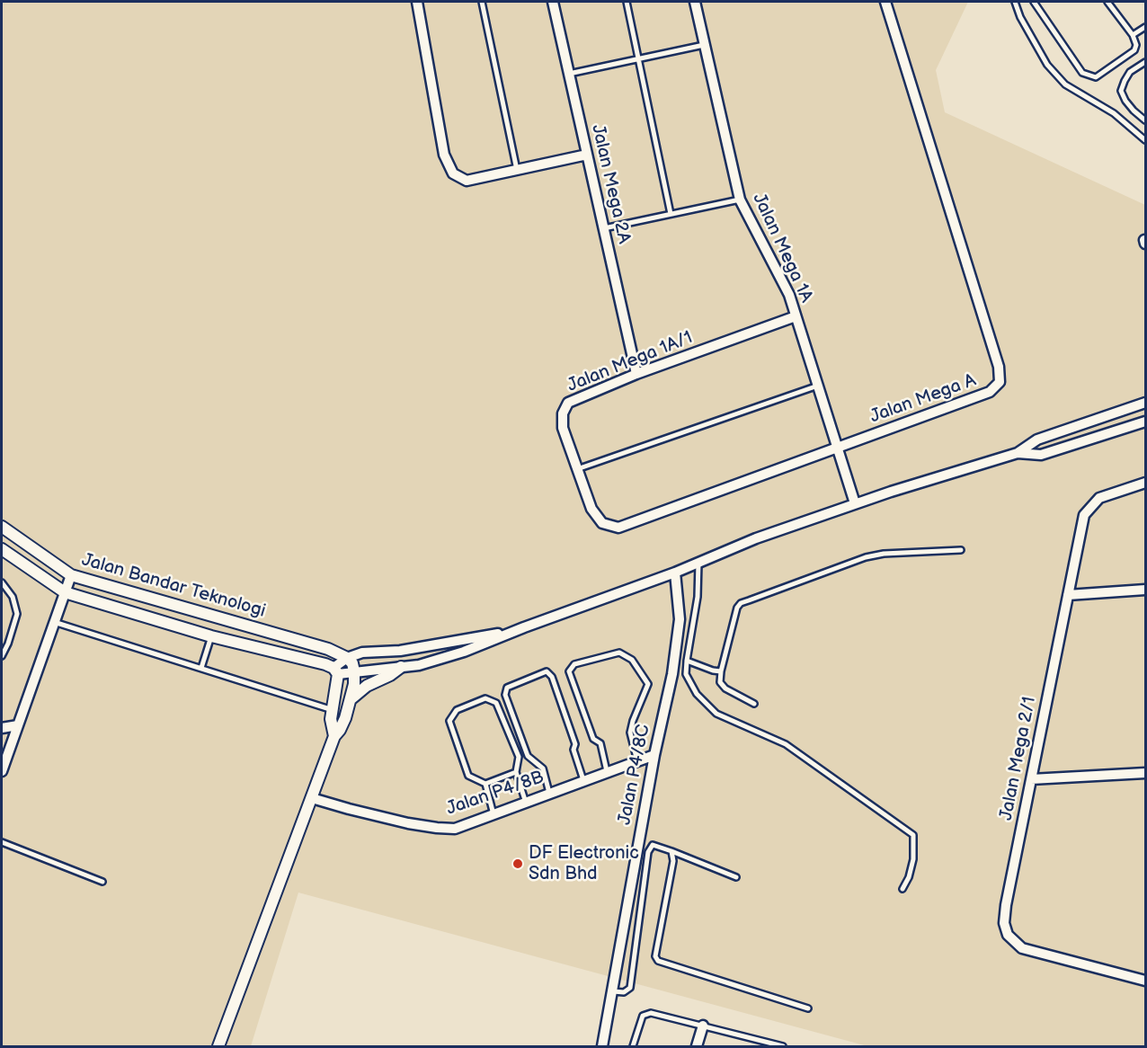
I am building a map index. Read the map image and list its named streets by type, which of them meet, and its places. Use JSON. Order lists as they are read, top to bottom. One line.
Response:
{"streets":{"street":["Jalan Mega 2A","Jalan Mega 1A","Jalan Mega 1A/1","Jalan Mega A","Jalan Bandar Teknologi","Jalan Mega 2/1","Jalan P4/8C","Jalan P4/8B"]},"crossings":[["Jalan Mega 2A","Jalan Mega 1A/1"],["Jalan Mega 1A","Jalan Mega 1A/1"],["Jalan Mega 1A","Jalan Mega A"],["Jalan Mega 1A/1","Jalan Mega A"],["Jalan P4/8C","Jalan P4/8B"]],"places":["DF Electronic Sdn Bhd"]}
